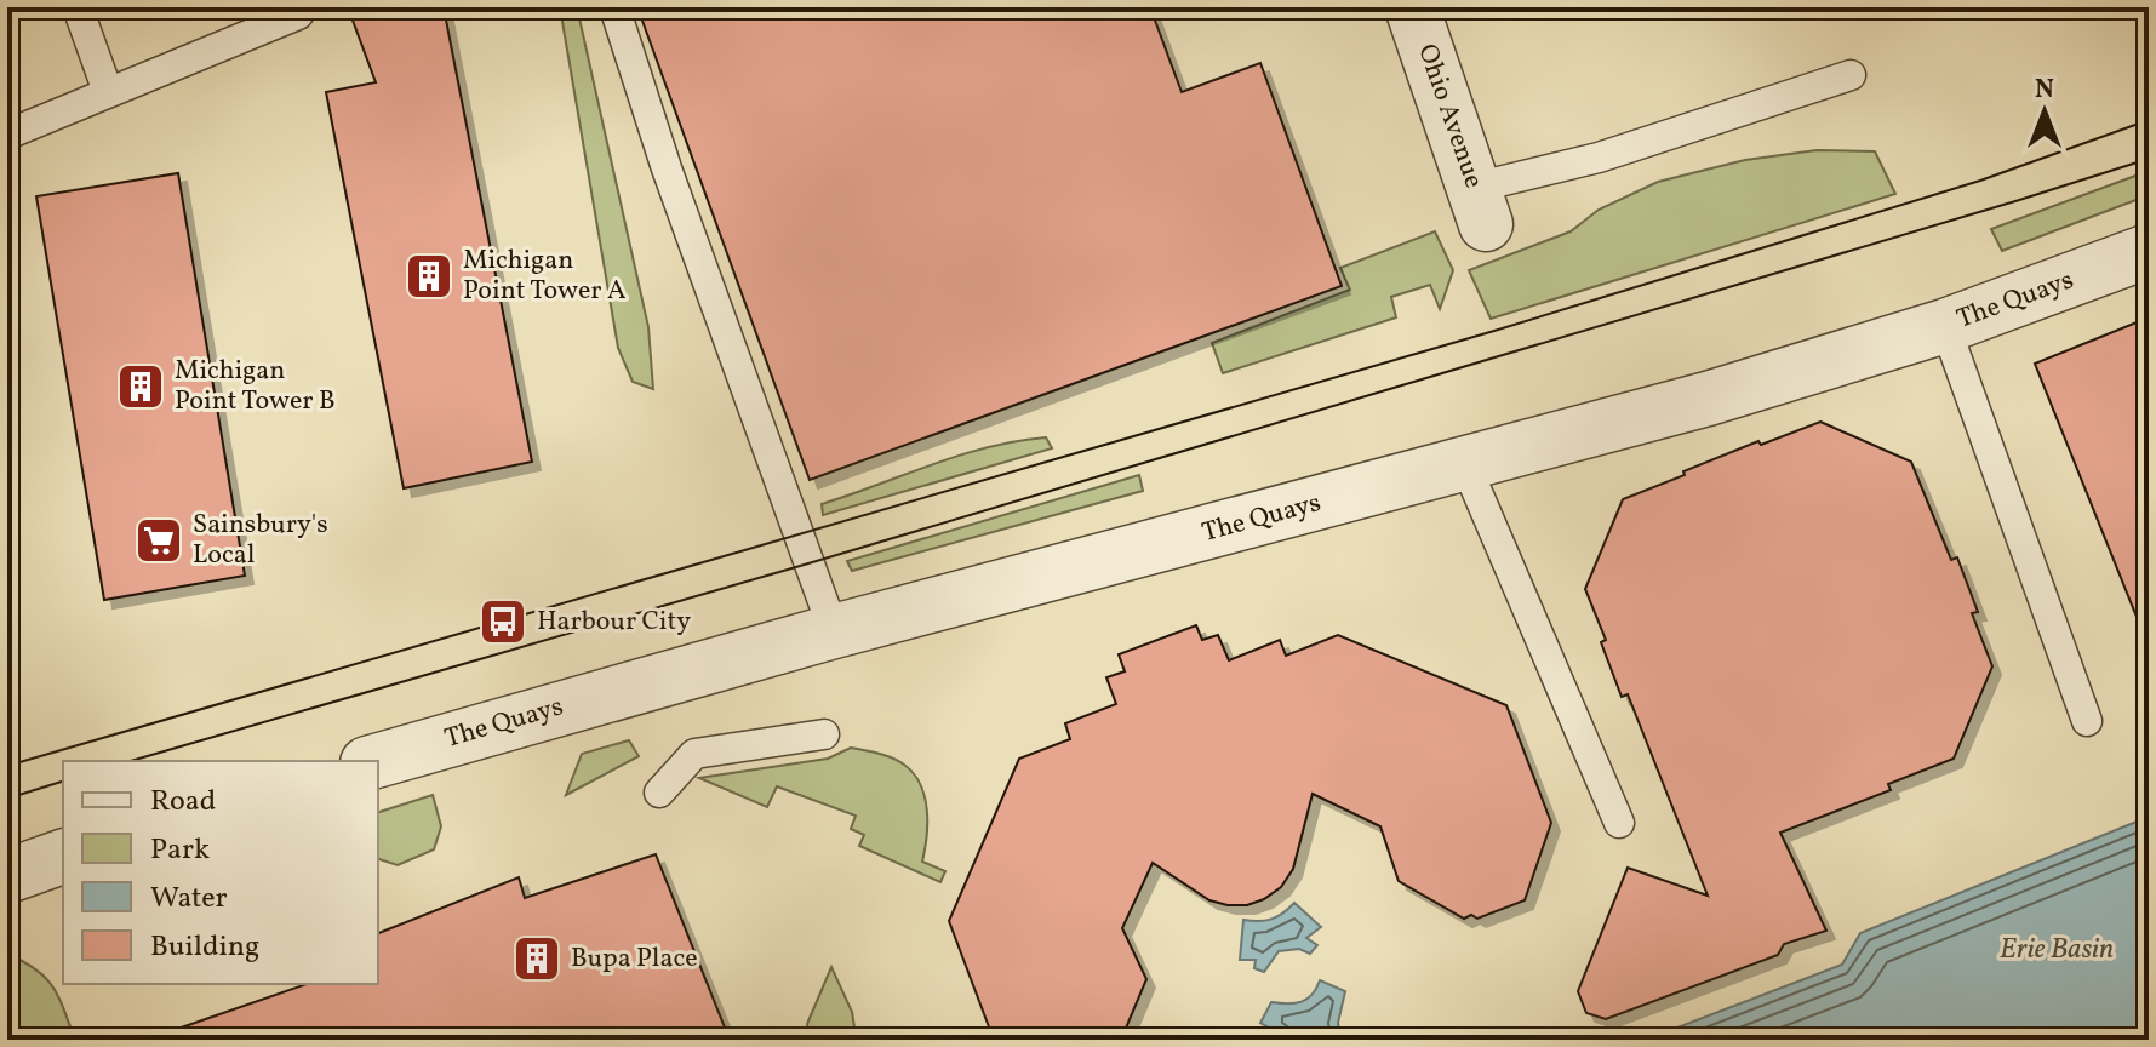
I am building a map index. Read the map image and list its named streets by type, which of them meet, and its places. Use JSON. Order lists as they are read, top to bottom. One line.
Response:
{"streets":{"street":["Ohio Avenue","The Quays"]},"water":["Erie Basin"],"places":{"building":["Michigan Point Tower A","Michigan Point Tower B","Bupa Place"],"supermarket":["Sainsbury's Local"],"bus stop":["Harbour City"]},"legend":["Road","Park","Water","Building"],"north":"top"}
